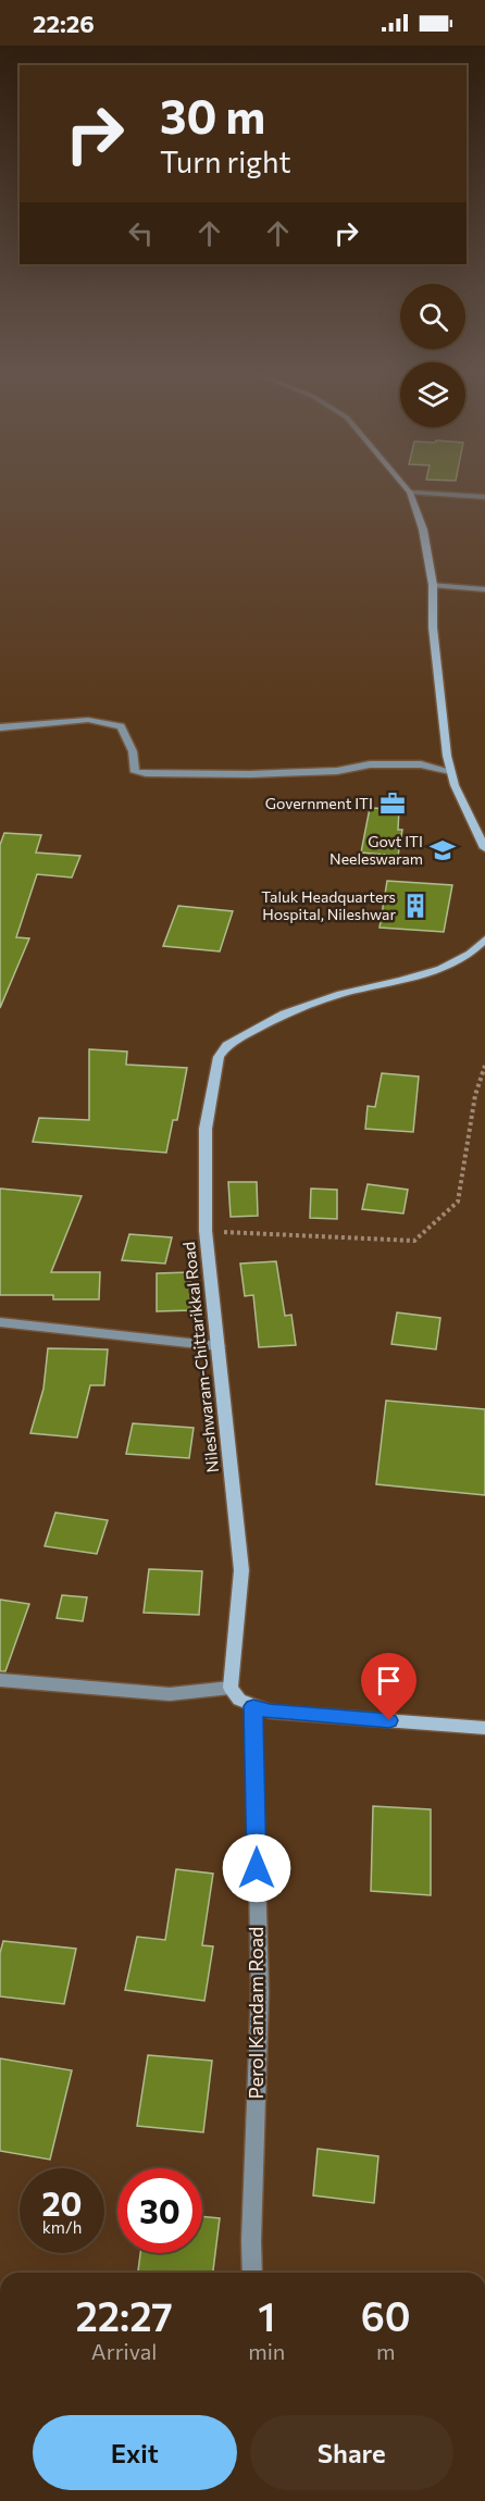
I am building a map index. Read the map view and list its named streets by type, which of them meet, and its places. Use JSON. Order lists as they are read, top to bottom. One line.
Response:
{"streets":{"main road":["Nileshwaram-Chittarikkal Road"],"street":["Perol Kandam Road"]},"places":{"office":["Government ITI"],"school or university":["Govt ITI Neeleswaram"],"building":["Taluk Headquarters Hospital, Nileshwar"]},"page":{"status":"22:26","turn":["30 m","Turn right"],"speed":"20 km/h","limit":"30","eta":["22:27","Arrival","1","min","60","m"],"buttons":["Exit","Share"]}}
